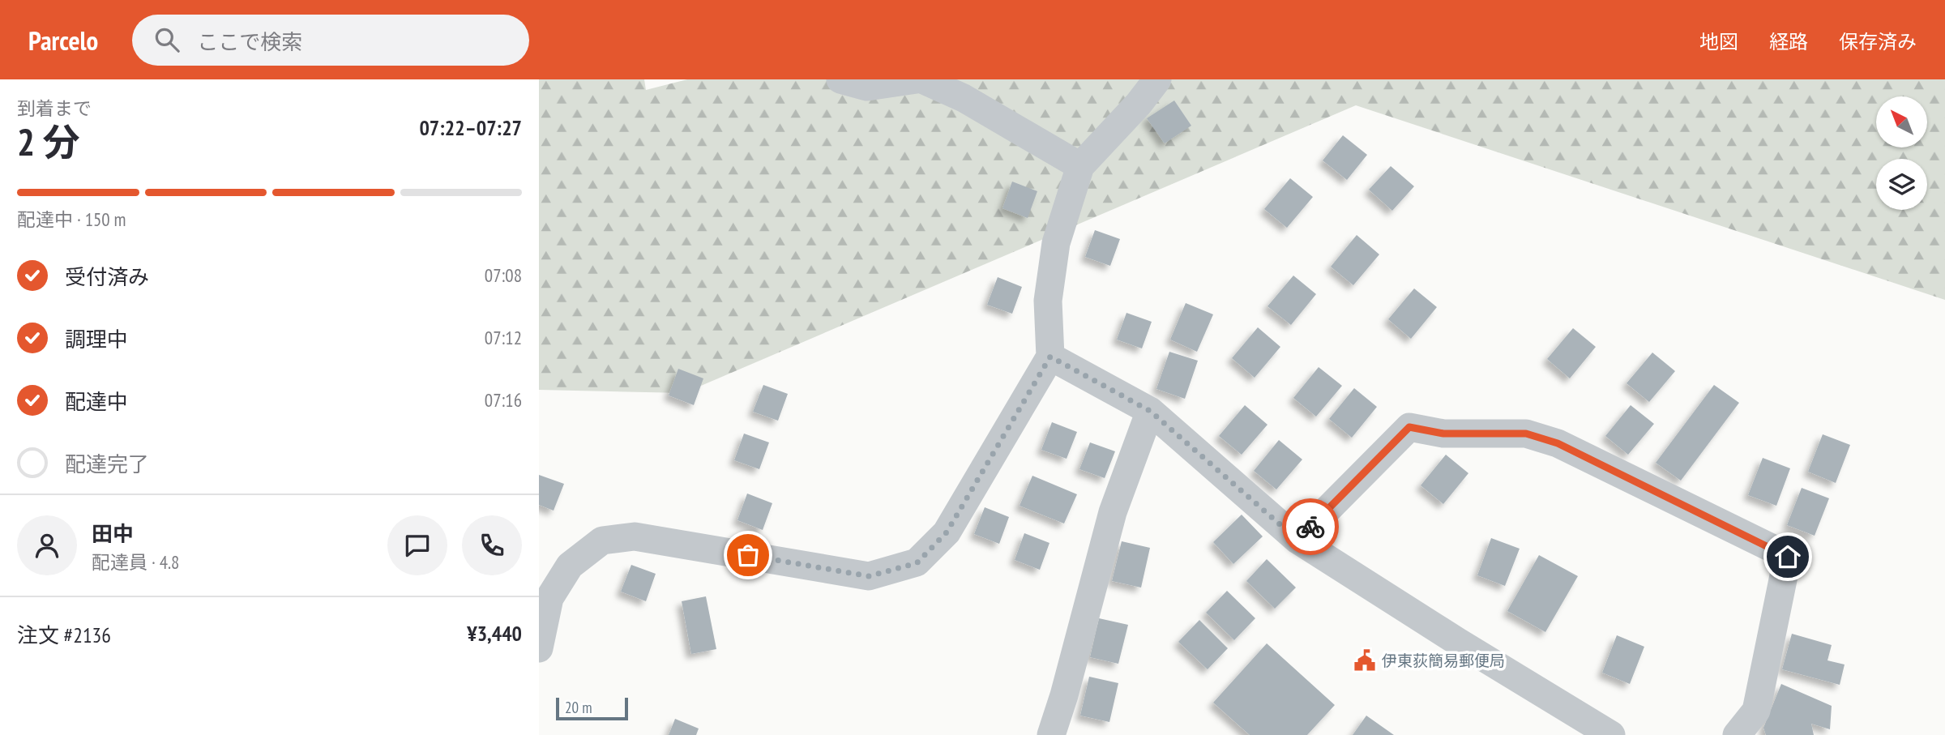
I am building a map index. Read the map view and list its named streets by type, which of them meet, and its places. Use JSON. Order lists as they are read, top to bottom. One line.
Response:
{"places":{"public building":["伊東荻簡易郵便局"]},"scale_bar":"20 m","north":"top left","page":{"header":"Parcelo","search":"ここで検索","nav":["地図","経路","保存済み"],"heading":["2 分","到着まで","07:22–07:27"],"panel":["田中","配達員 · 4.8","注文 #2136","¥3,440"],"bar":"配達中 · 150 m","list":[["受付済み","07:08"],["調理中","07:12"],["配達中","07:16"],"配達完了"],"scale":"20 m"}}
